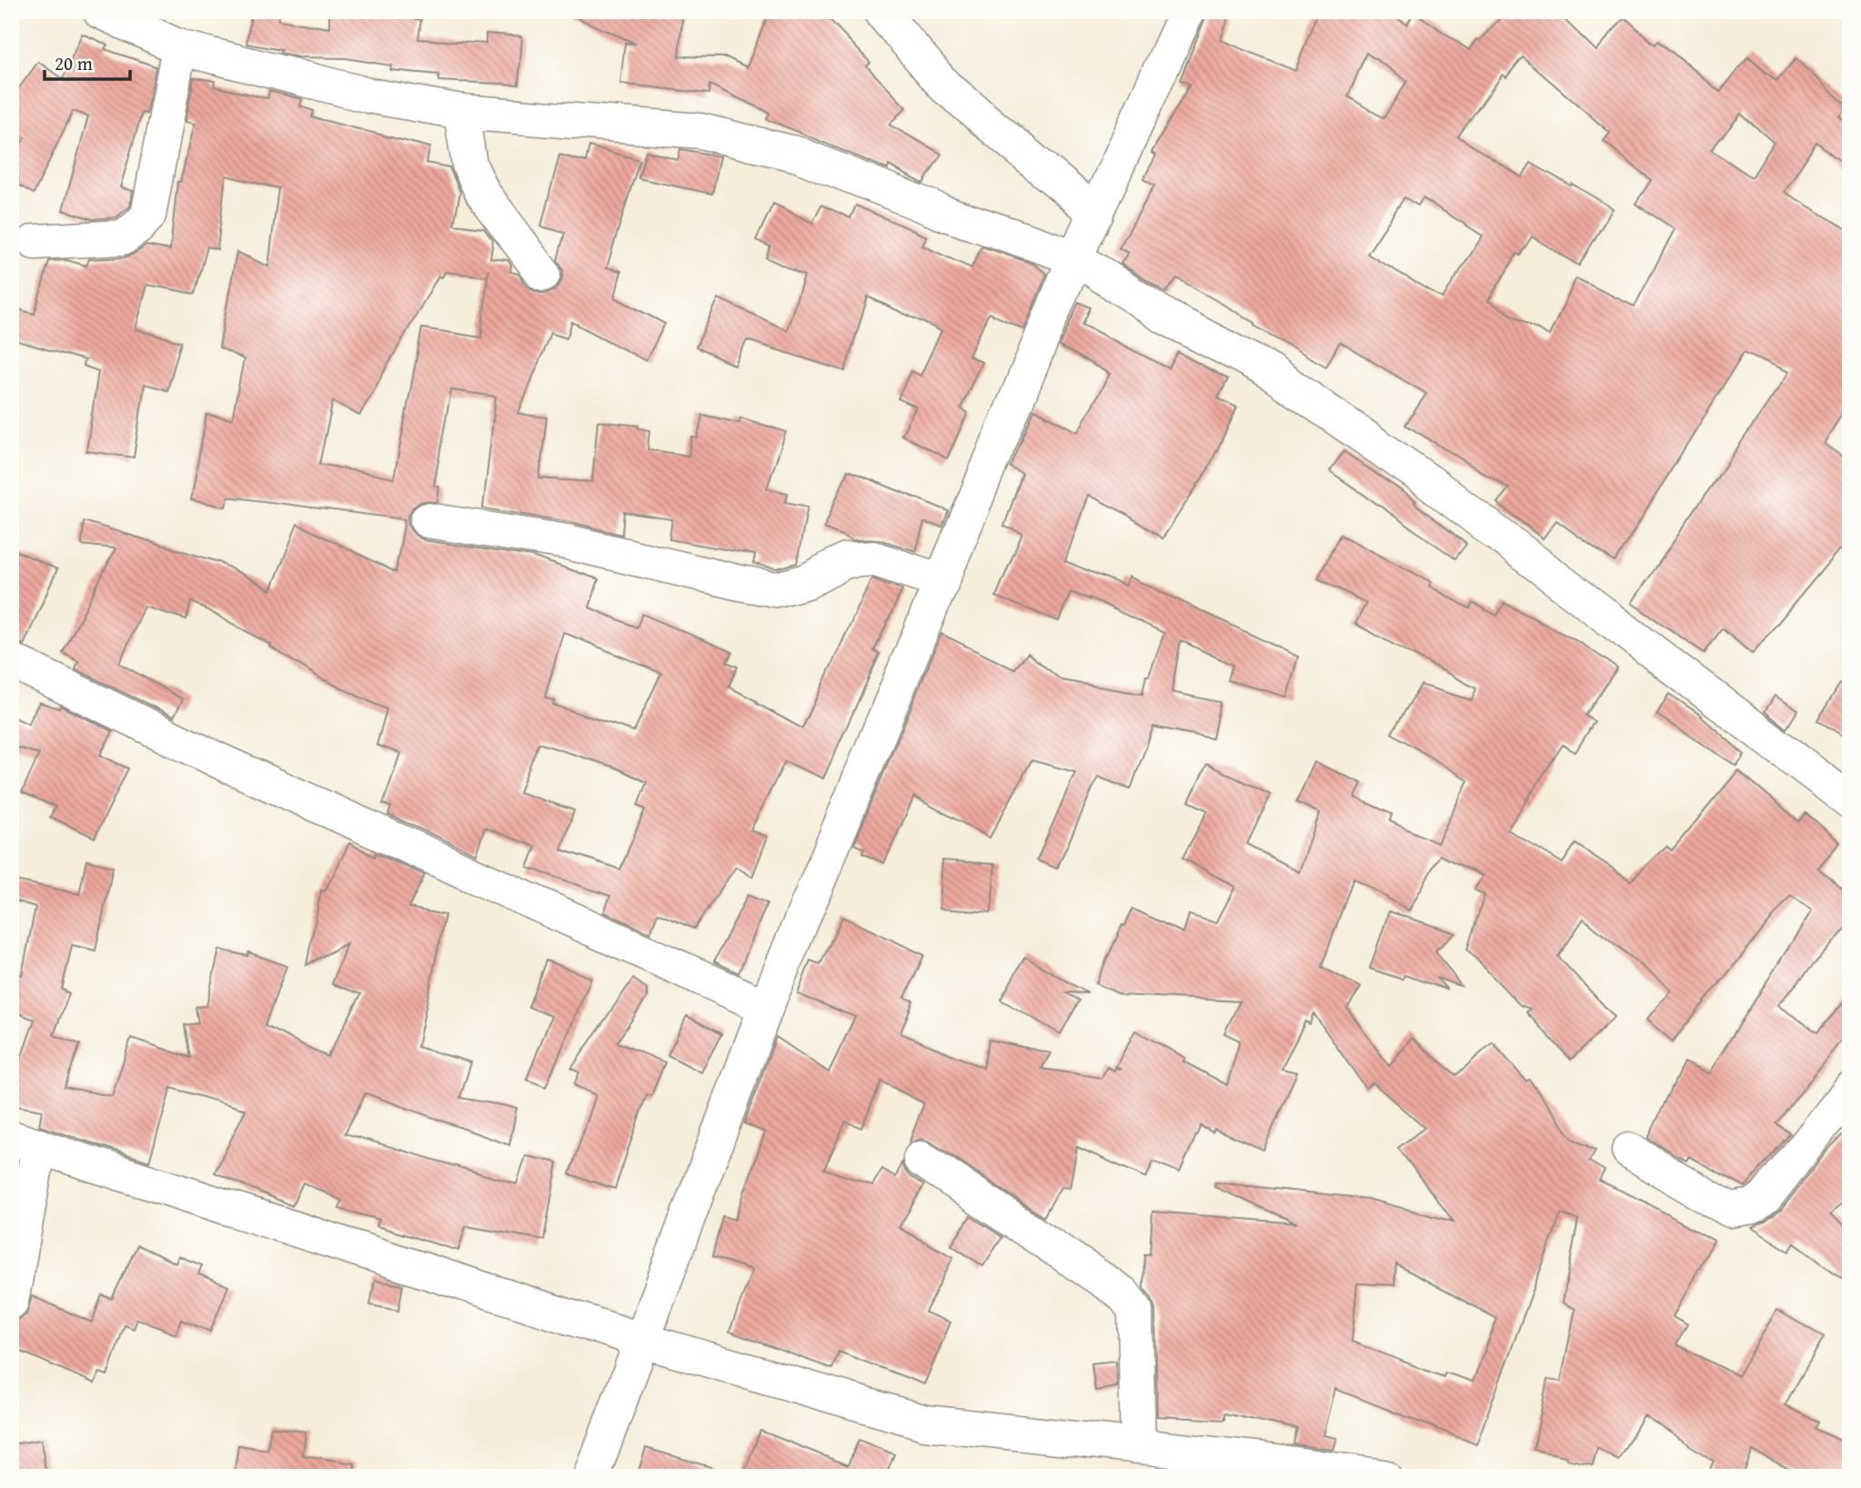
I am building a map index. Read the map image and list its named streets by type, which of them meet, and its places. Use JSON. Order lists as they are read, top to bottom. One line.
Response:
{"scale_bar":"20 m"}
